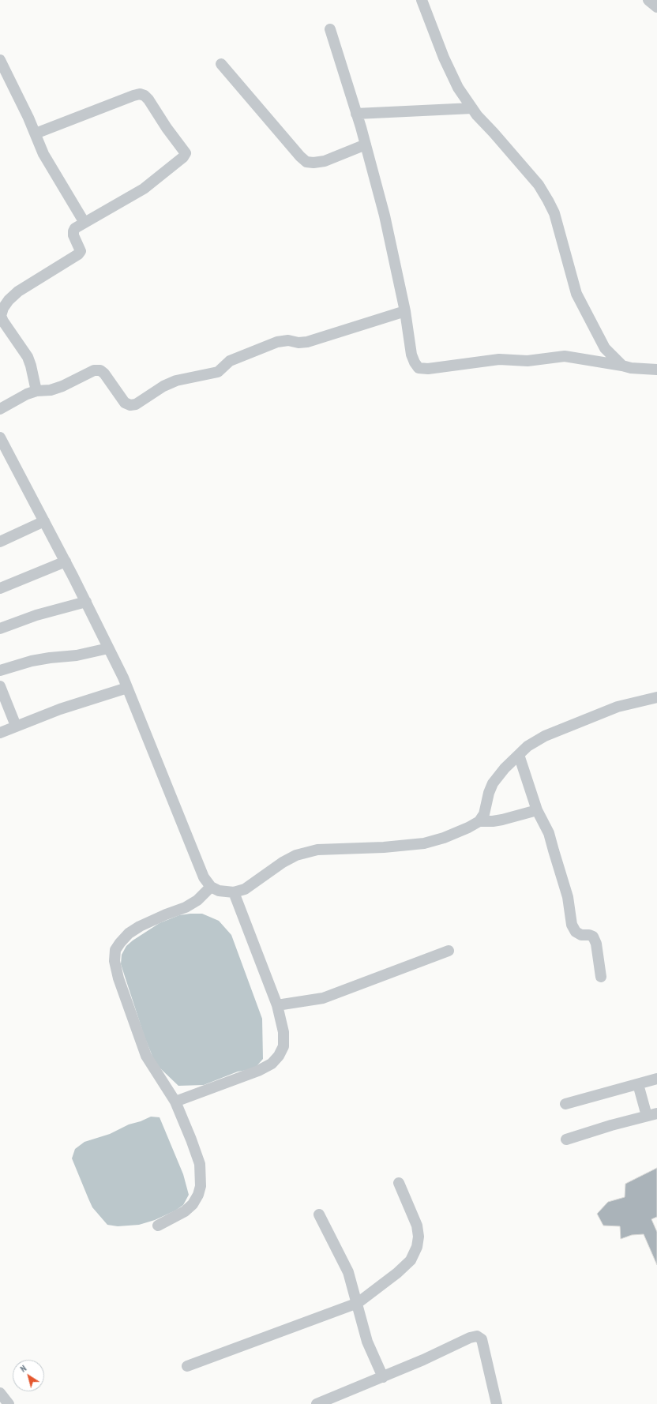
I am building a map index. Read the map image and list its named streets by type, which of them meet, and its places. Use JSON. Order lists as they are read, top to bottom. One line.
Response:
{"north":"top left"}
